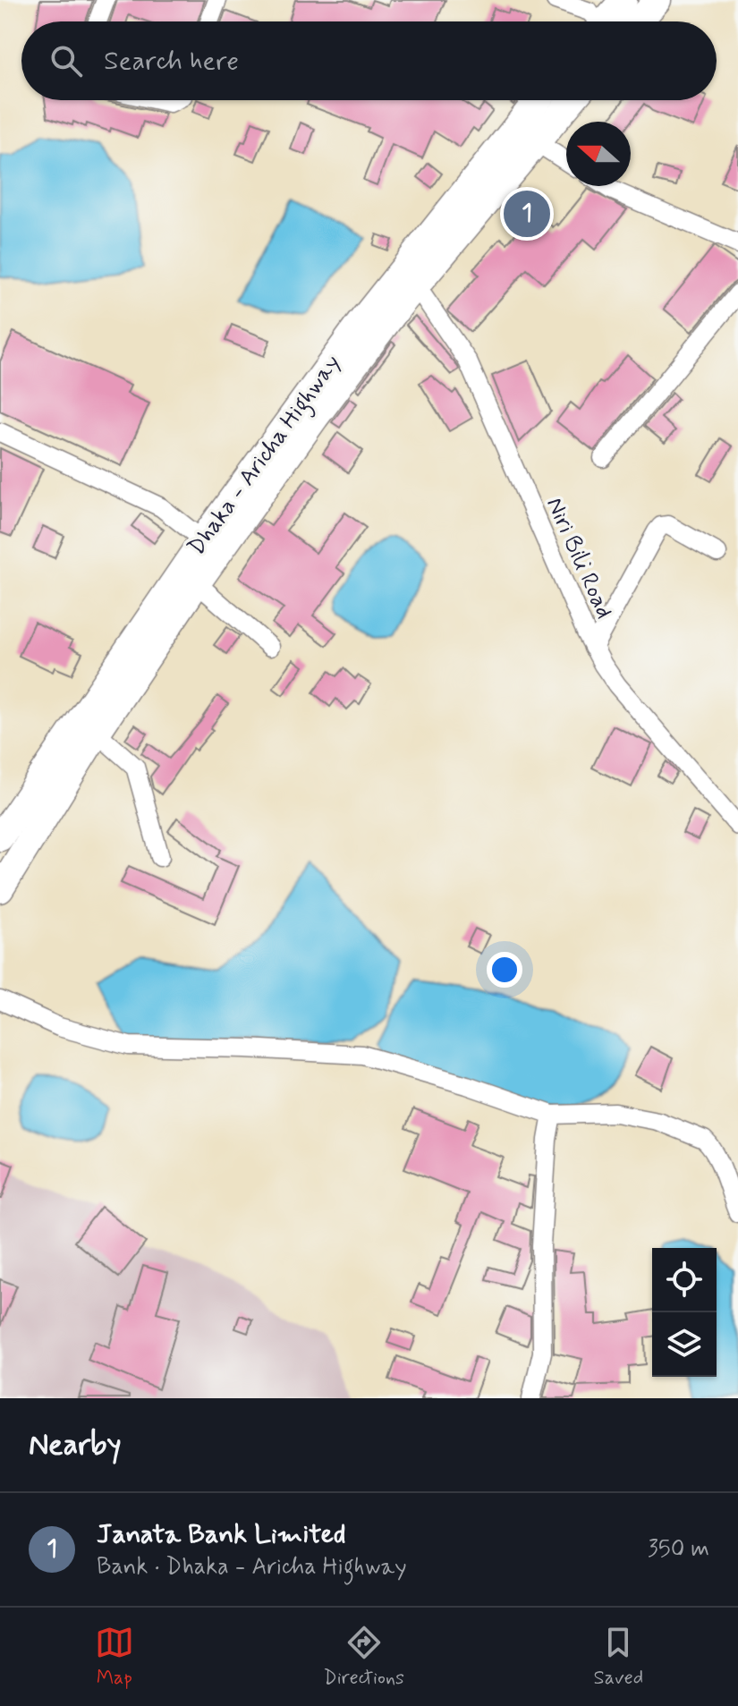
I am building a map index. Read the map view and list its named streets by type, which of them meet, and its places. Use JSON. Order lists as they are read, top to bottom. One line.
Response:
{"streets":{"highway":["Dhaka - Aricha Highway"],"street":["Niri Bili Road"]},"north":"left","page":{"search":"Search here","pins":"1","heading":"Nearby","list":[{"mark":"1","name":"Janata Bank Limited","note":"Bank · Dhaka - Aricha Highway","value":"350 m"}],"nav":["Map","Directions","Saved"]}}
